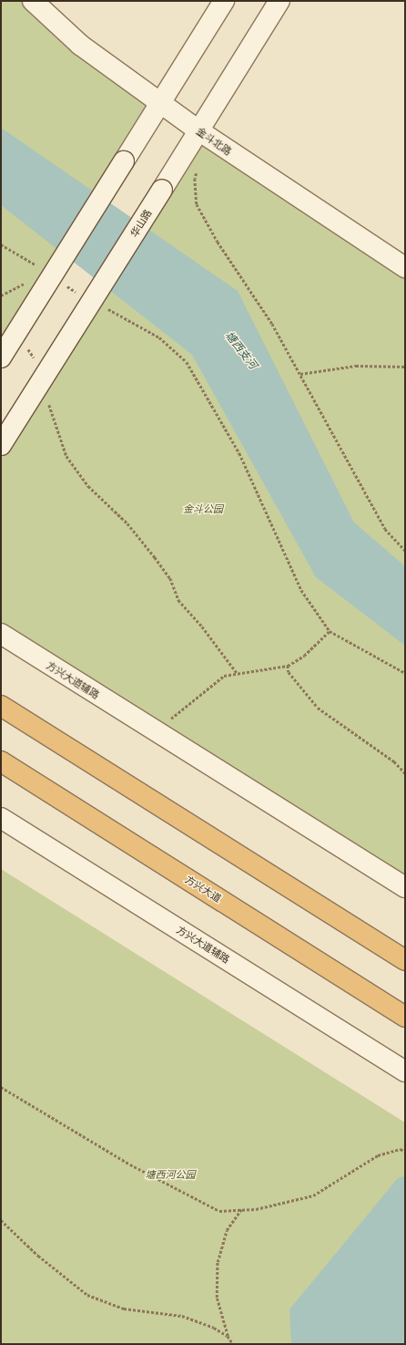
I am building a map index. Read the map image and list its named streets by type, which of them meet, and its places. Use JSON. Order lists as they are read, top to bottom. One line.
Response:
{"streets":{"highway":["方兴大道"],"street":["金斗北路","华山路","方兴大道辅路"]},"crossings":[["金斗北路","华山路"]],"water":["塘西支河"],"parks":["金斗公园","塘西河公园"]}
